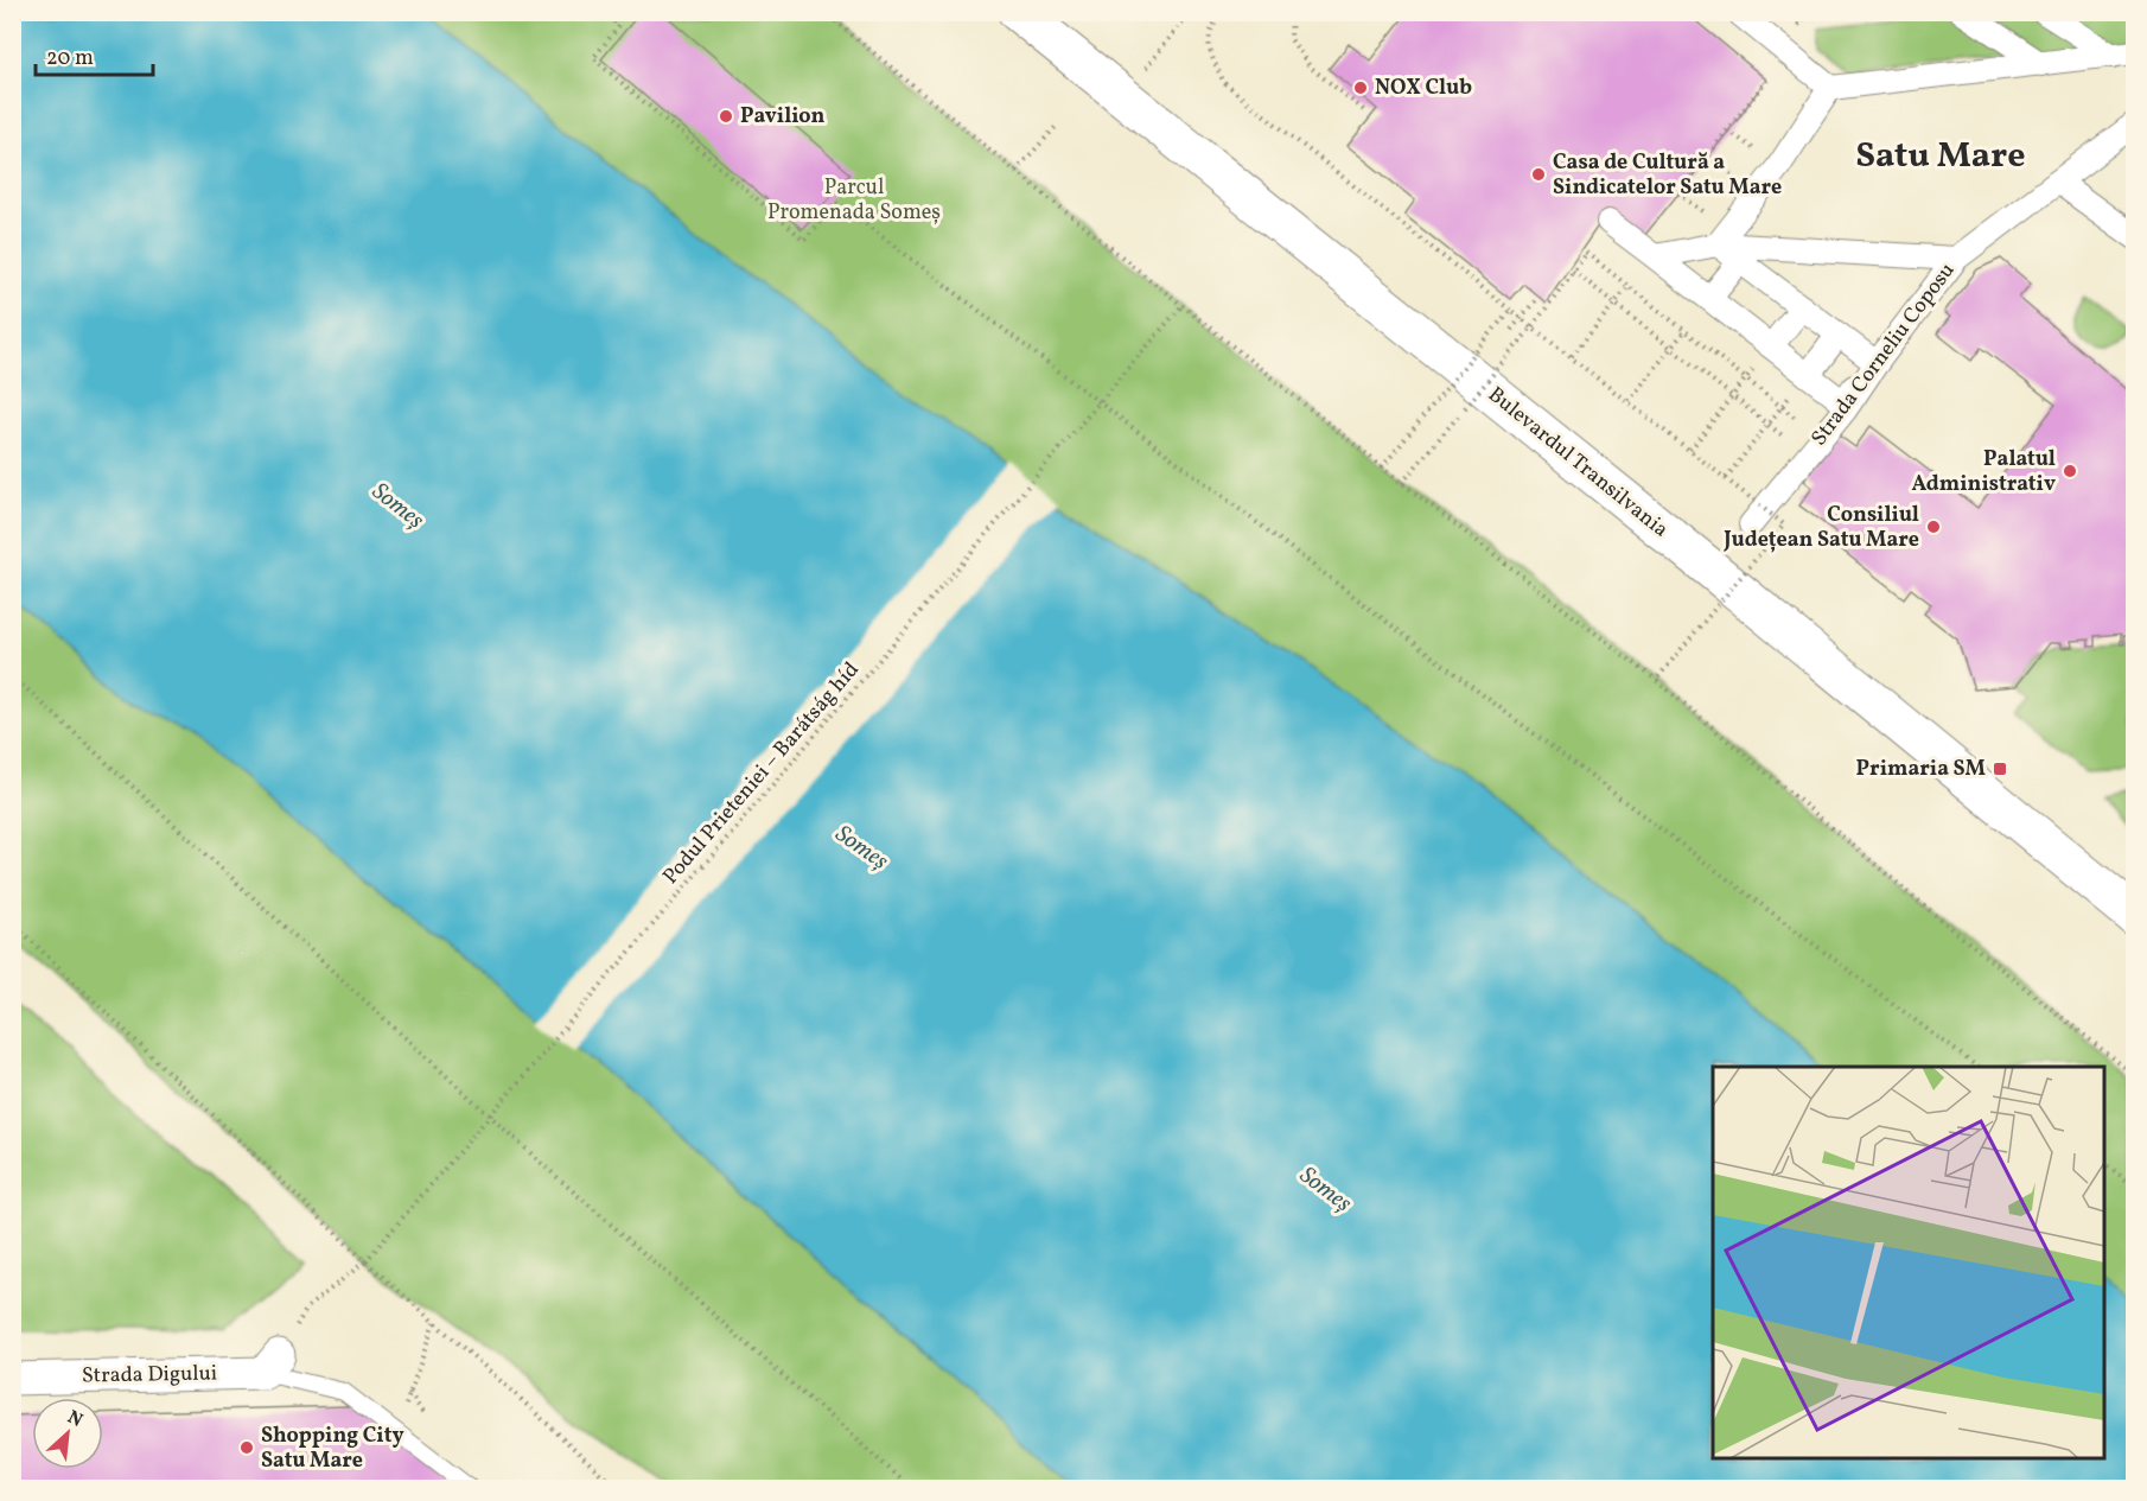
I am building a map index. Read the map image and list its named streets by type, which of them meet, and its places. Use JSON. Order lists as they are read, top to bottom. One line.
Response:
{"streets":{"street":["Strada Corneliu Coposu","Bulevardul Transilvania","Strada Digului"],"path":["Podul Prieteniei – Barátság híd"]},"districts":["Satu Mare"],"water":["Someș"],"parks":["Parcul Promenada Someș"],"places":{"other":["NOX Club","Pavilion","Casa de Cultură a Sindicatelor Satu Mare","Palatul Administrativ","Consiliul Județean Satu Mare","Shopping City Satu Mare"],"transit":["Primaria SM"]},"scale_bar":"20 m","north":"top right"}
